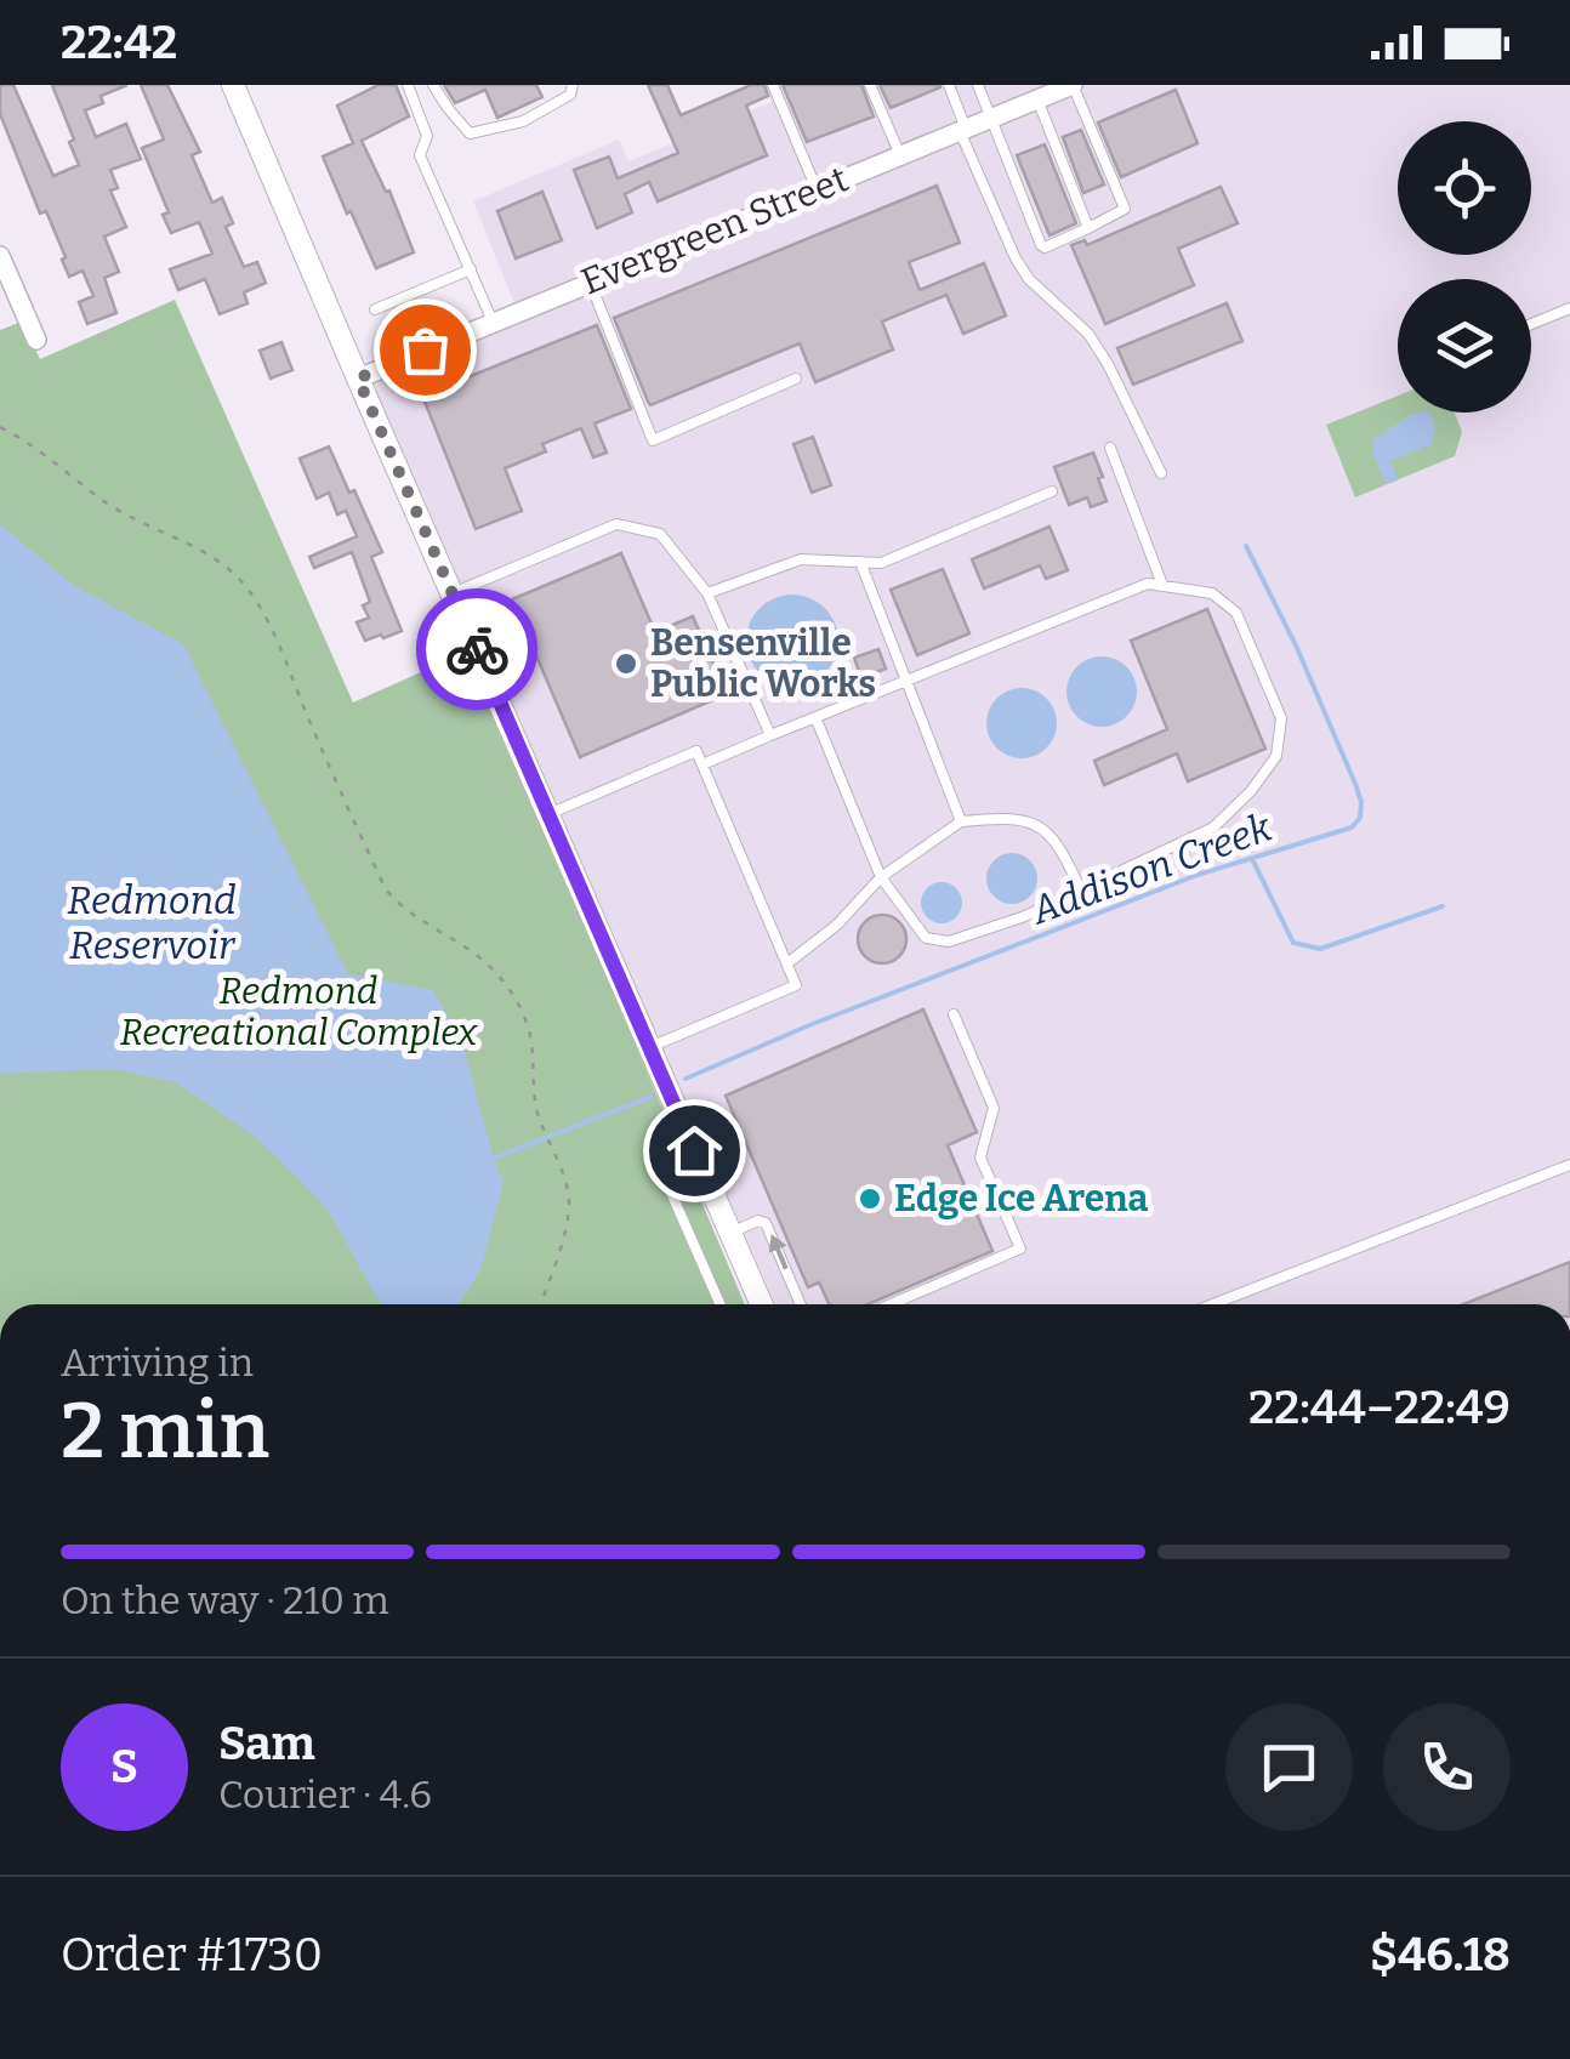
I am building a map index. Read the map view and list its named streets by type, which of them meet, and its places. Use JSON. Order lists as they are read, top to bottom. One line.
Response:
{"streets":{"street":["Evergreen Street"]},"water":["Addison Creek","Redmond Reservoir"],"parks":["Redmond Recreational Complex"],"places":["Bensenville Public Works","Edge Ice Arena"],"page":{"status":"22:42","heading":["2 min","Arriving in","22:44–22:49"],"panel":["Sam","Courier · 4.6","Order #1730","$46.18"],"bar":"On the way · 210 m","round":"S"}}
